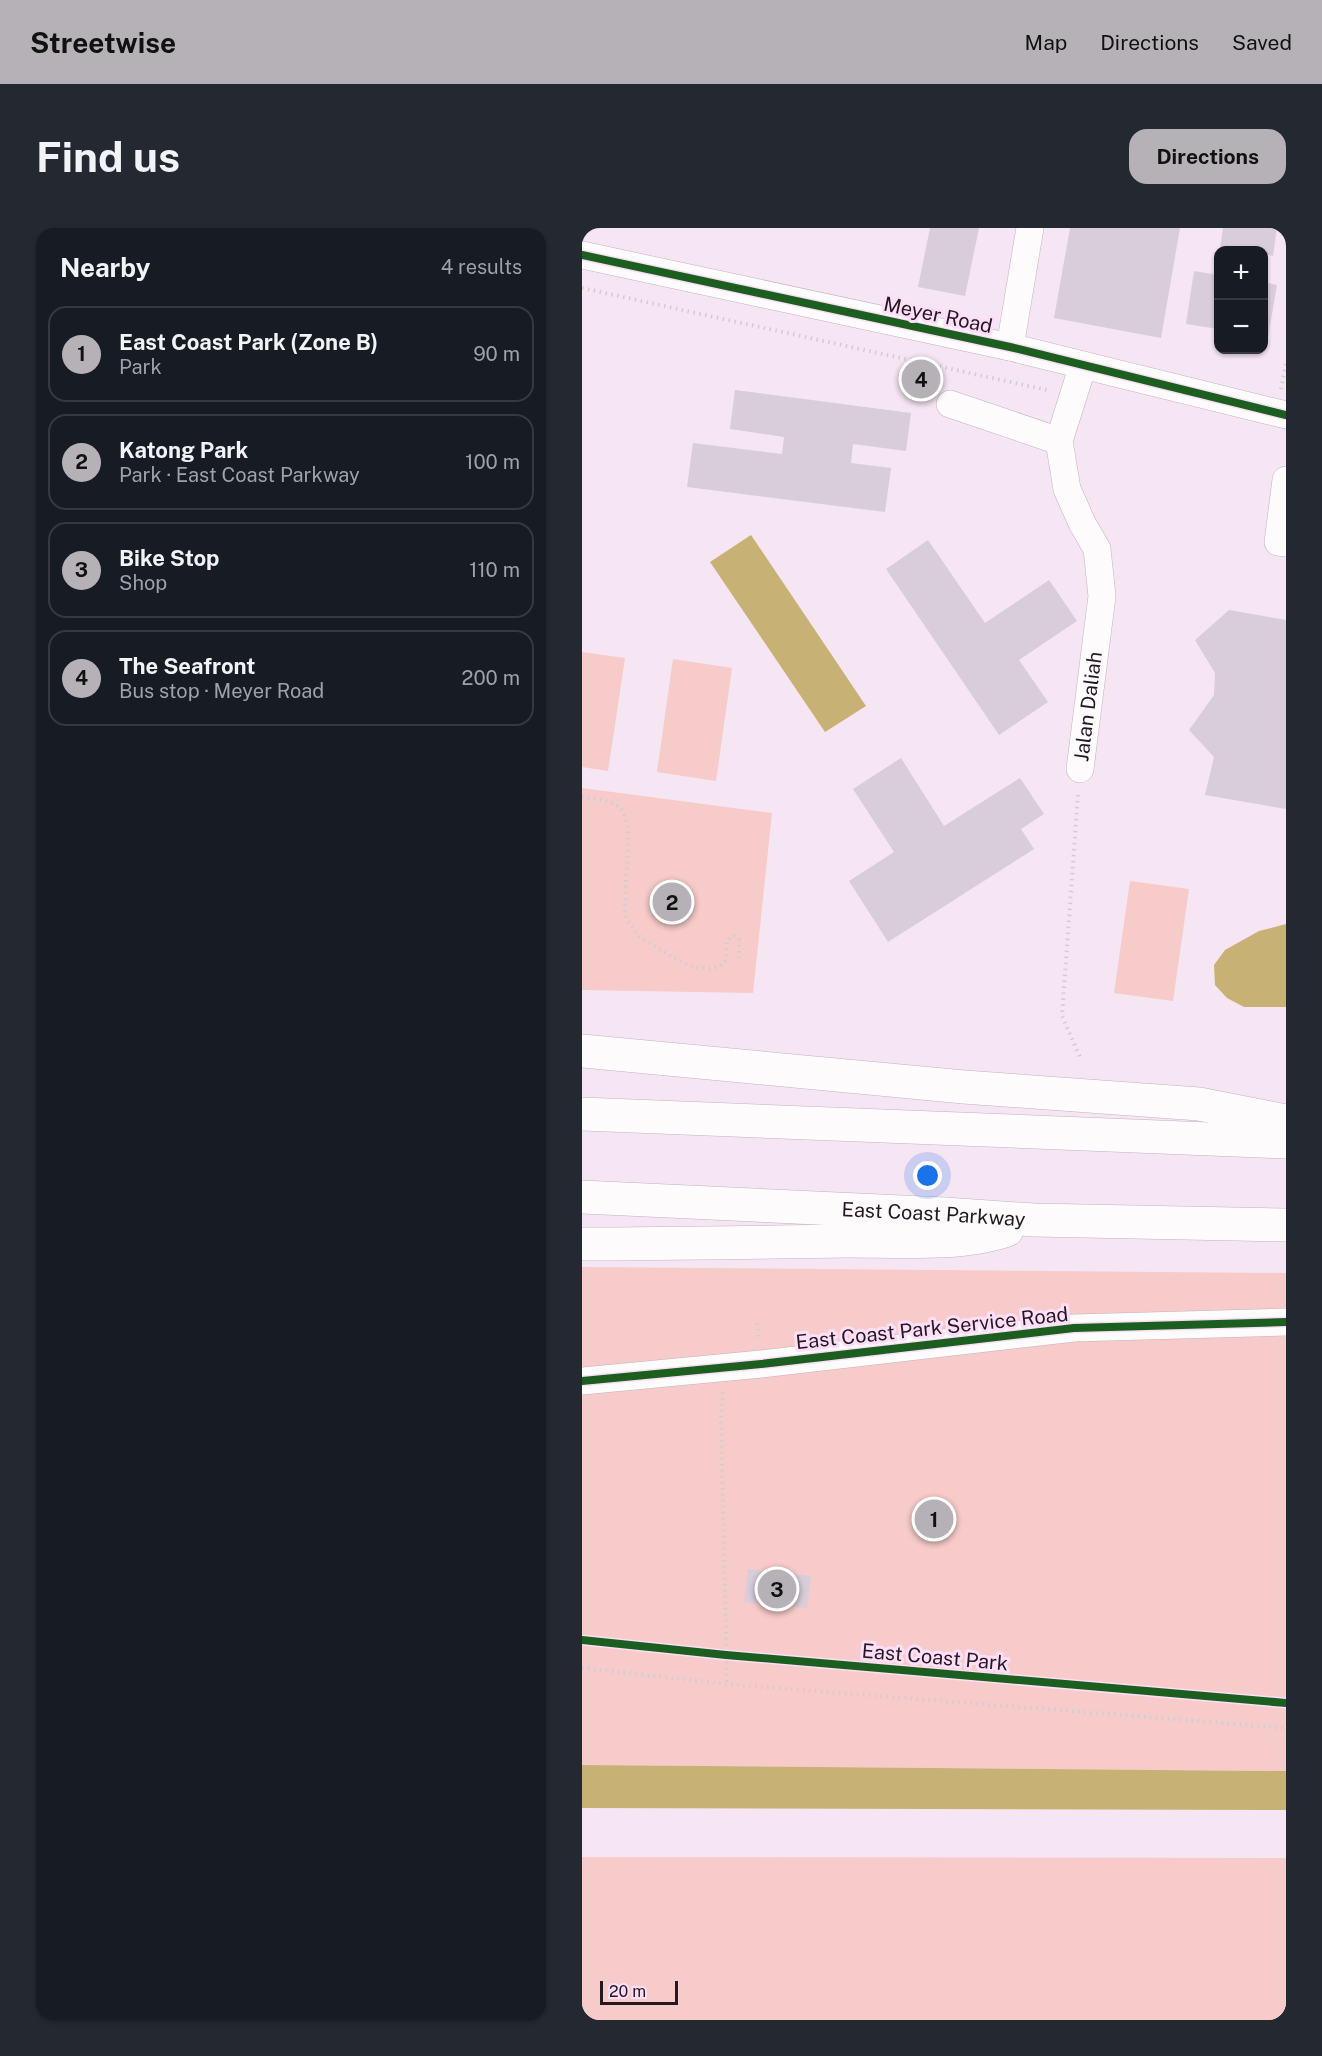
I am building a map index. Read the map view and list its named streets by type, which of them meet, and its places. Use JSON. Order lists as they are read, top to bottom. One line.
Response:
{"streets":{"highway":["East Coast Parkway"],"street":["Meyer Road","Jalan Daliah","East Coast Park Service Road"],"cycle path":["East Coast Park"]},"crossings":[["Meyer Road","Jalan Daliah"]],"scale_bar":"20 m","page":{"header":"Streetwise","nav":["Map","Directions","Saved"],"buttons":"Directions","title":"Find us","heading":["Nearby","4 results"],"map_buttons":["+","−"],"list":[{"mark":"1","name":"East Coast Park (Zone B)","note":"Park","value":"90 m"},{"mark":"2","name":"Katong Park","note":"Park · East Coast Parkway","value":"100 m"},{"mark":"3","name":"Bike Stop","note":"Shop","value":"110 m"},{"mark":"4","name":"The Seafront","note":"Bus stop · Meyer Road","value":"200 m"}],"pins":["4","2","1","3"],"scale":"20 m"}}
